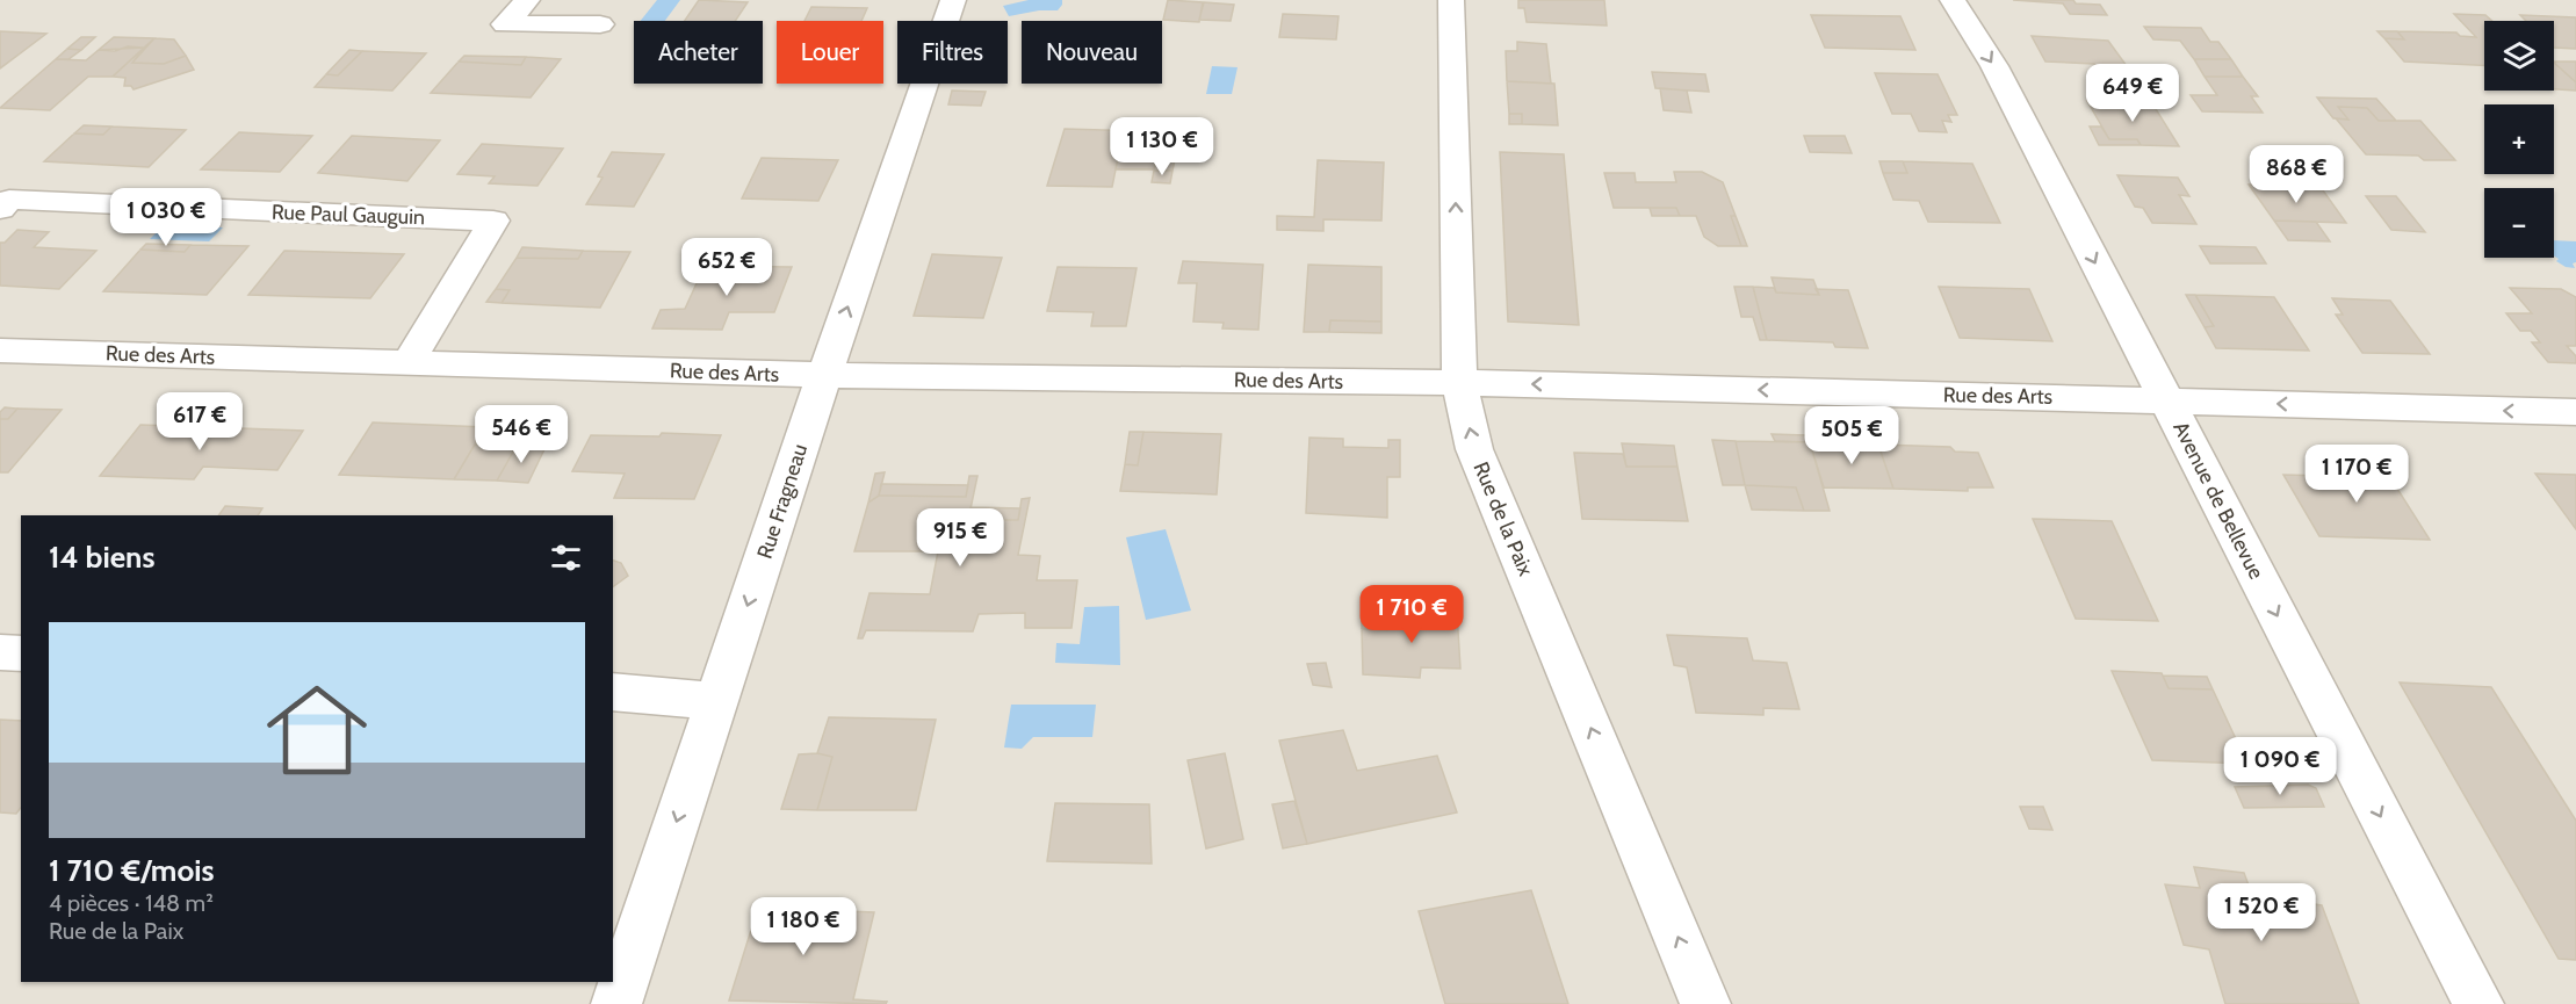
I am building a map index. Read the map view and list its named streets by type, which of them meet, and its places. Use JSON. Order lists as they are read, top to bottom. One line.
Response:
{"streets":{"street":["Rue Paul Gauguin","Rue des Arts","Avenue de Bellevue","Rue Fragneau","Rue de la Paix"]},"crossings":[["Rue Paul Gauguin","Rue des Arts"],["Rue des Arts","Avenue de Bellevue"],["Rue des Arts","Rue Fragneau"],["Rue des Arts","Rue de la Paix"]],"one_way":["Rue des Arts","Avenue de Bellevue","Rue de la Paix"],"page":{"map_buttons":["+","−"],"chip":["Acheter","Louer","Filtres","Nouveau"],"price":["649 €","1 130 €","868 €","1 030 €","652 €","617 €","546 €","505 €","1 170 €","915 €","1 710 €","1 090 €","1 520 €","1 180 €"],"heading":"14 biens","list":[{"name":"1 710 €/mois","note":"4 pièces · 148 m² · Rue de la Paix"}]}}
